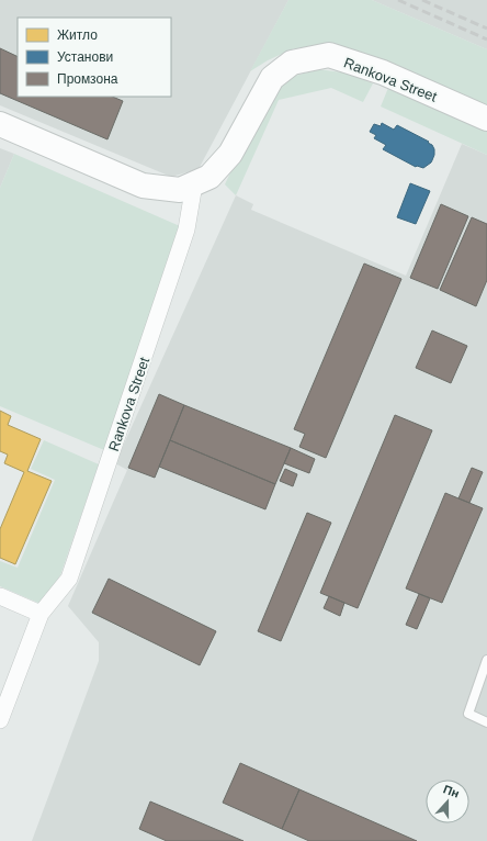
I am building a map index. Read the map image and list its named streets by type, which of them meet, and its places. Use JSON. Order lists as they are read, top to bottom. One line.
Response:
{"streets":{"street":["Rankova Street"]},"legend":["Житло","Установи","Промзона"],"north":"top"}
